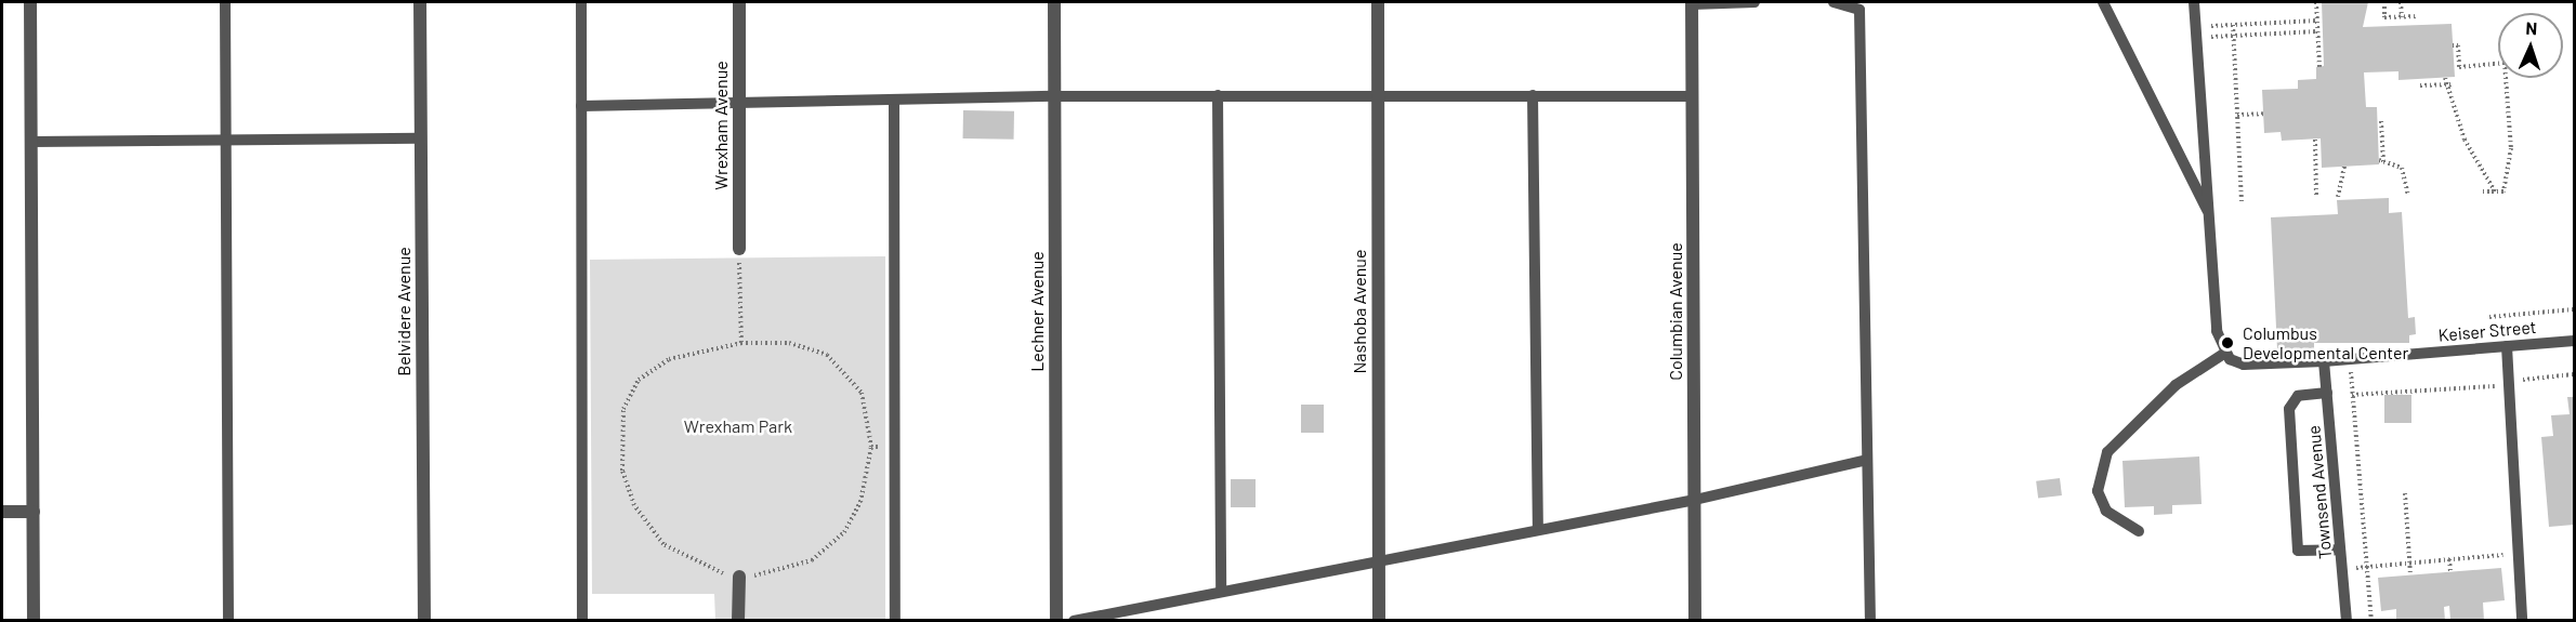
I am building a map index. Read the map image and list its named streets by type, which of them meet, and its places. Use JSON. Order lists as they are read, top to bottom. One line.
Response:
{"streets":{"street":["Wrexham Avenue","Belvidere Avenue","Lechner Avenue","Nashoba Avenue","Columbian Avenue"],"lane":["Keiser Street","Townsend Avenue"]},"crossings":[["Keiser Street","Townsend Avenue"]],"parks":["Wrexham Park"],"places":["Columbus Developmental Center"],"north":"top"}
